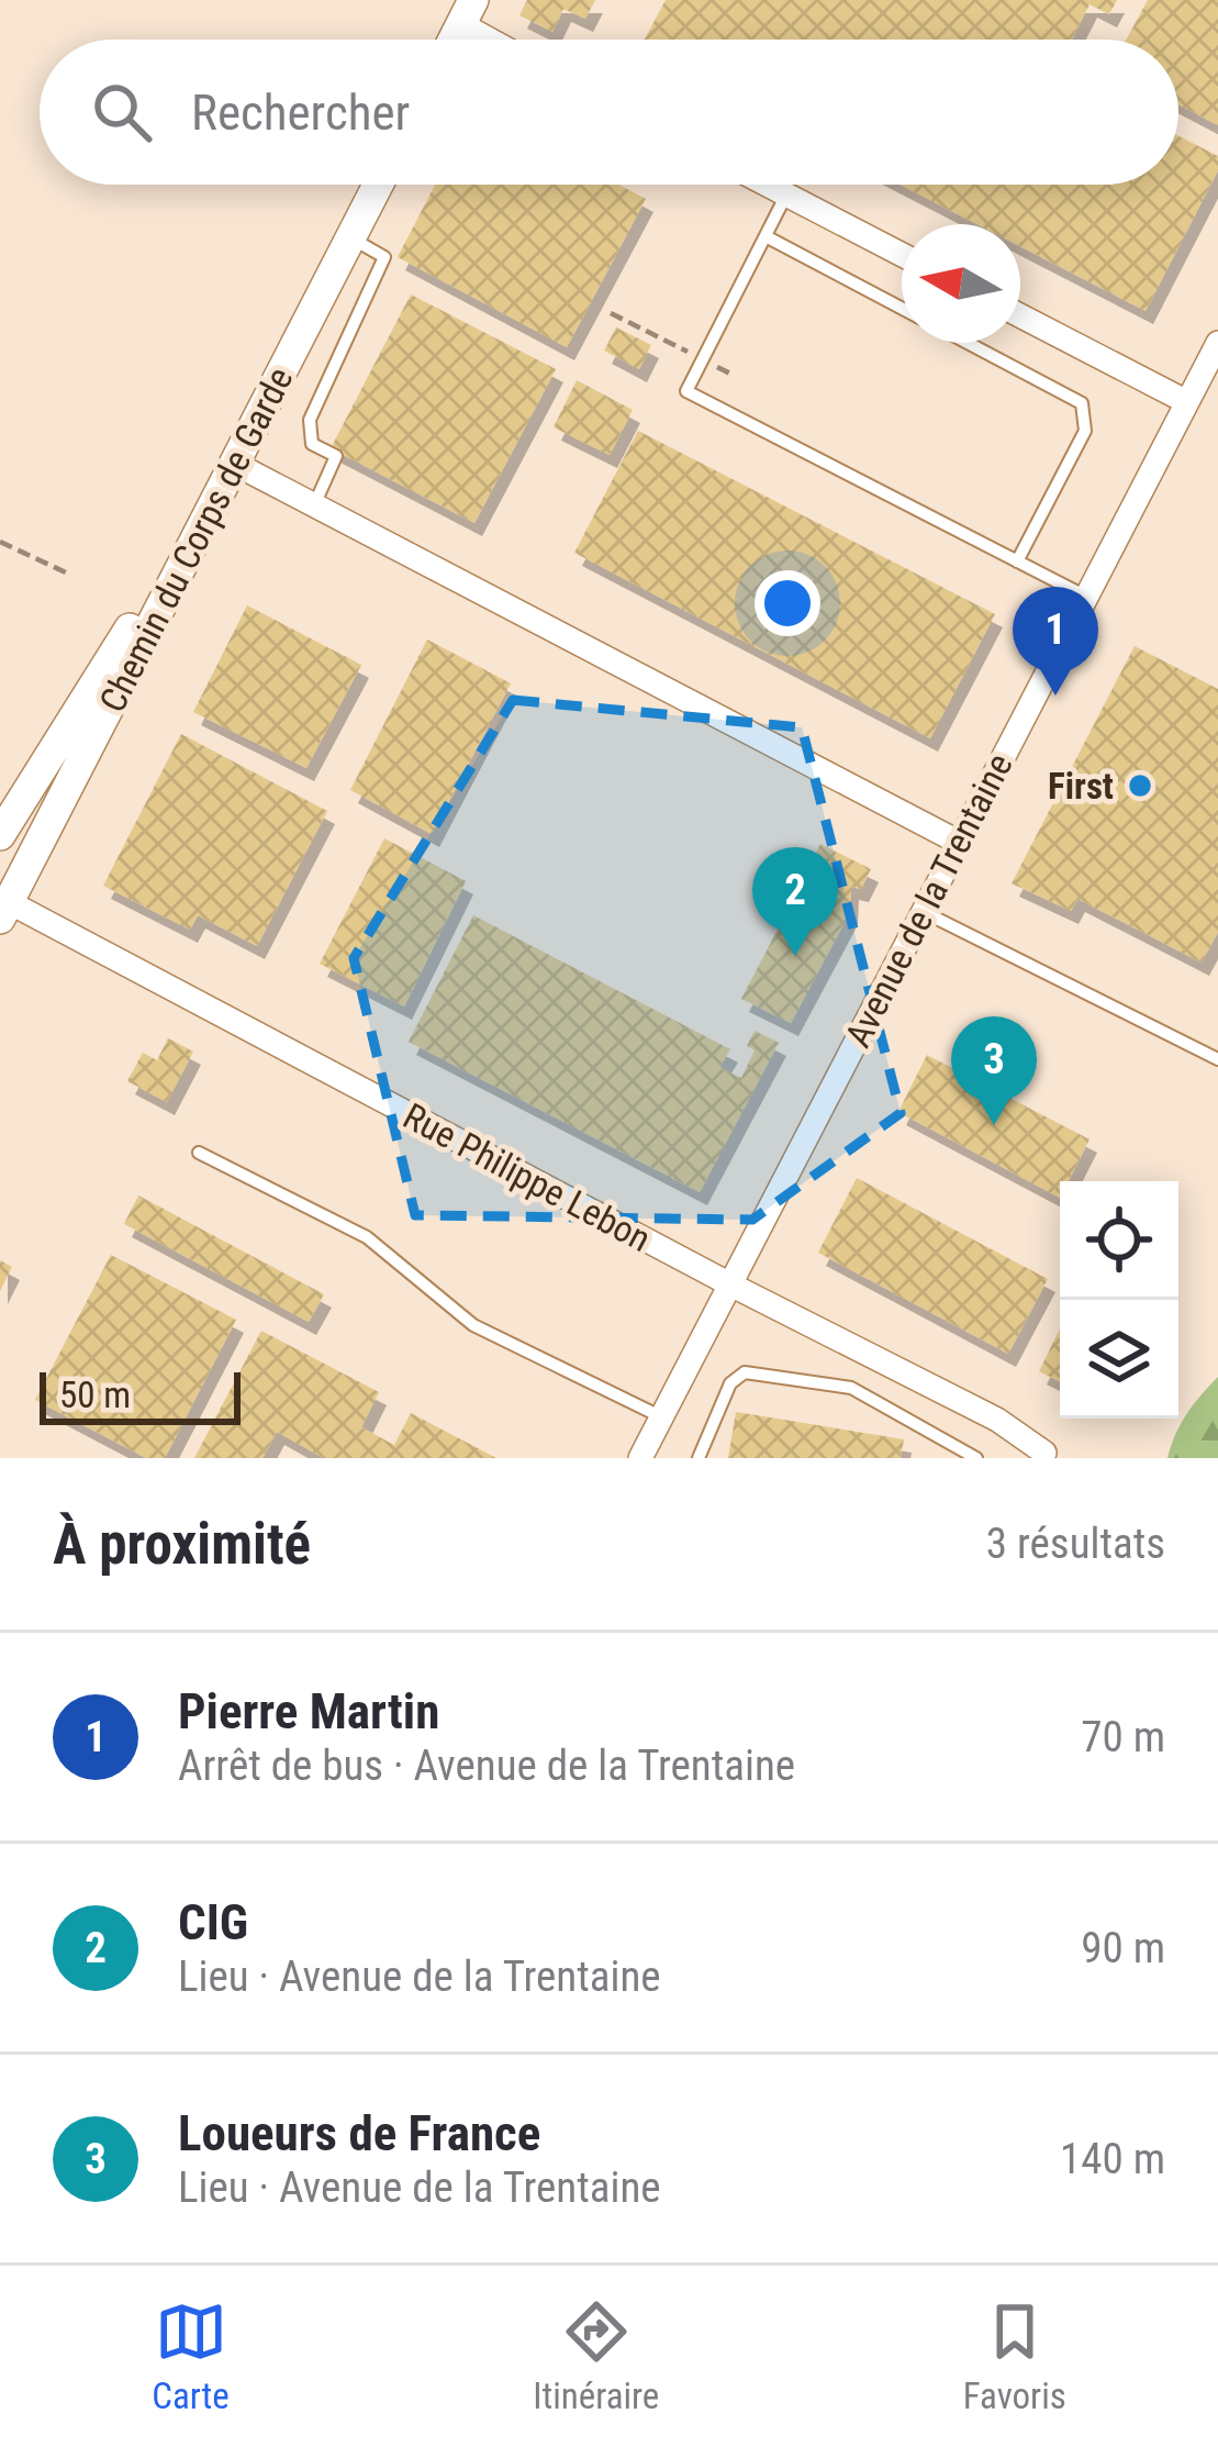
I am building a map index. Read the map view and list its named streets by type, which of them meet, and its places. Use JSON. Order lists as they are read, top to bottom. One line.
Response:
{"streets":{"street":["Chemin du Corps de Garde","Avenue de la Trentaine","Rue Philippe Lebon"]},"crossings":[["Chemin du Corps de Garde","Rue Philippe Lebon"],["Avenue de la Trentaine","Rue Philippe Lebon"]],"places":["First"],"scale_bar":"50 m","north":"left","page":{"search":"Rechercher","pins":["1","2","3"],"scale":"50 m","heading":["À proximité","3 résultats"],"list":[{"mark":"1","name":"Pierre Martin","note":"Arrêt de bus · Avenue de la Trentaine","value":"70 m"},{"mark":"2","name":"CIG","note":"Lieu · Avenue de la Trentaine","value":"90 m"},{"mark":"3","name":"Loueurs de France","note":"Lieu · Avenue de la Trentaine","value":"140 m"}],"nav":["Carte","Itinéraire","Favoris"]}}
